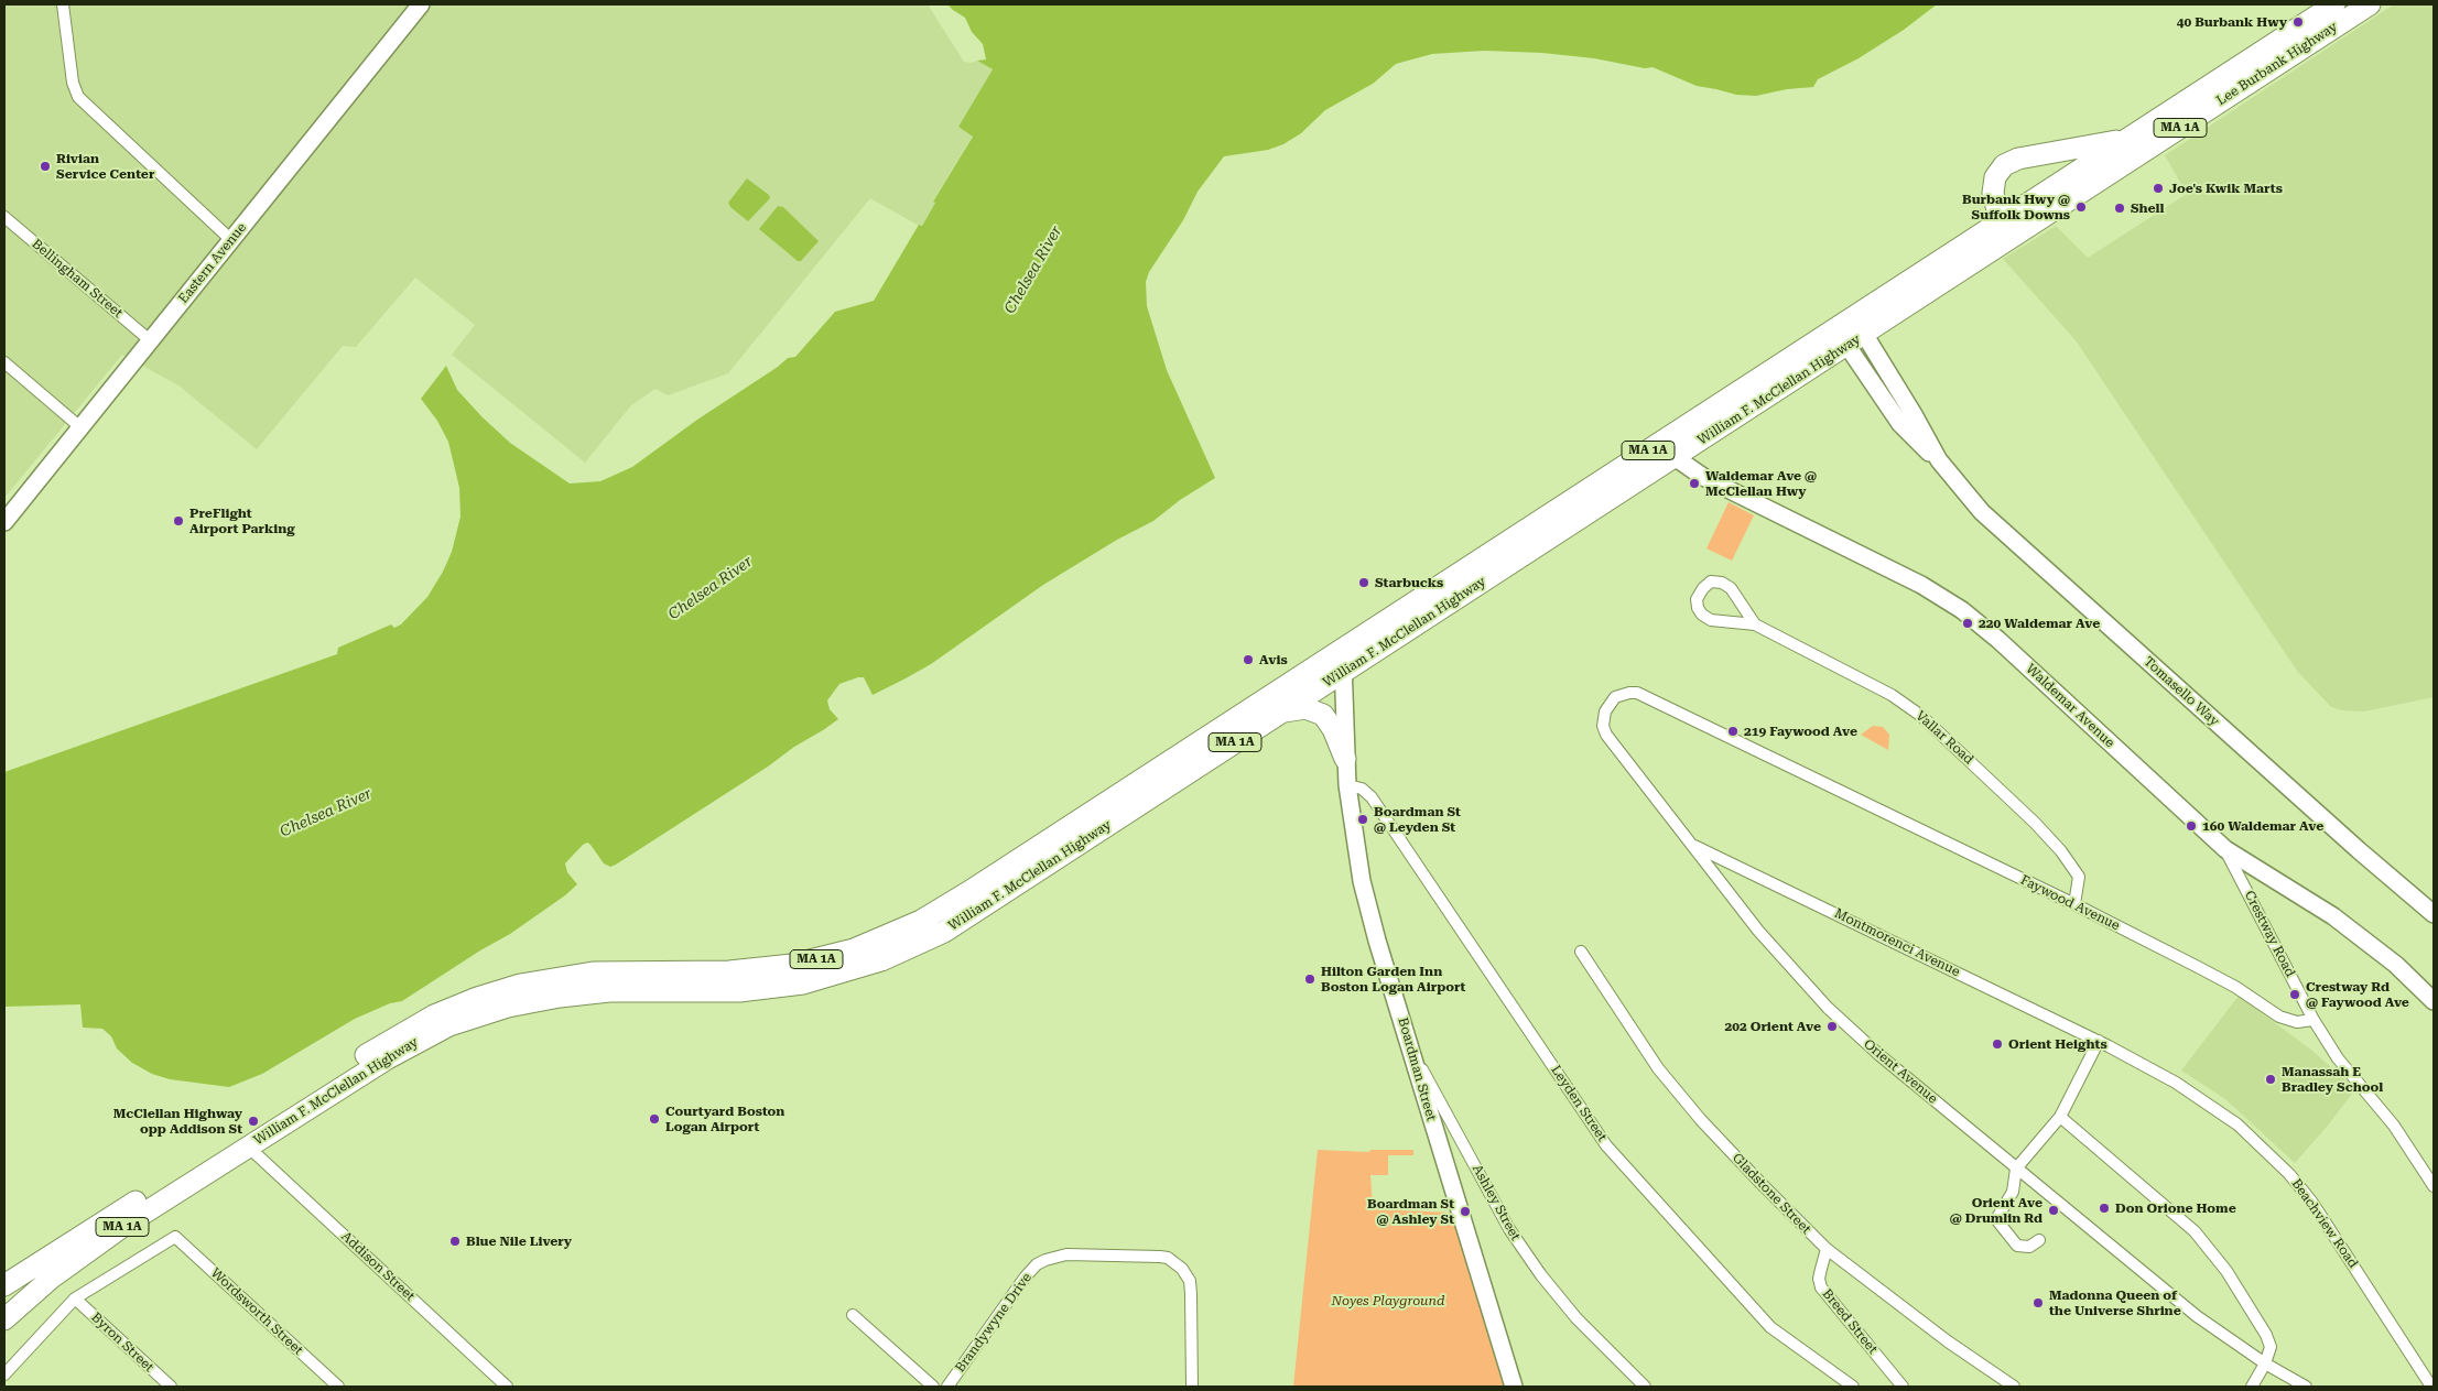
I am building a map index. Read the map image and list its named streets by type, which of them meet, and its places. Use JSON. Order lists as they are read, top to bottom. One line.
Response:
{"streets":{"highway":["Lee Burbank Highway","MA 1A","William F. McClellan Highway"],"street":["Eastern Avenue","Bellingham Street","Tomasello Way","Waldemar Avenue","Vallar Road","Faywood Avenue","Crestway Road","Montmorenci Avenue","Boardman Street","Orient Avenue","Leyden Street","Gladstone Street","Ashley Street","Beachview Road","Addison Street","Wordsworth Street","Breed Street","Brandywyne Drive","Byron Street"]},"crossings":[["Lee Burbank Highway","William F. McClellan Highway"],["Eastern Avenue","Bellingham Street"],["William F. McClellan Highway","Tomasello Way"],["William F. McClellan Highway","Waldemar Avenue"],["William F. McClellan Highway","Boardman Street"],["William F. McClellan Highway","Addison Street"],["Waldemar Avenue","Crestway Road"],["Vallar Road","Faywood Avenue"],["Faywood Avenue","Crestway Road"],["Faywood Avenue","Orient Avenue"],["Montmorenci Avenue","Orient Avenue"],["Montmorenci Avenue","Beachview Road"],["Boardman Street","Leyden Street"],["Boardman Street","Ashley Street"],["Gladstone Street","Breed Street"],["Wordsworth Street","Byron Street"]],"water":["Chelsea River"],"parks":["Noyes Playground"],"places":["40 Burbank Hwy","Rivian Service Center","Joe's Kwik Marts","Burbank Hwy @ Suffolk Downs","Shell","Waldemar Ave @ McClellan Hwy","PreFlight Airport Parking","Starbucks","220 Waldemar Ave","Avis","219 Faywood Ave","Boardman St @ Leyden St","160 Waldemar Ave","Hilton Garden Inn Boston Logan Airport","Crestway Rd @ Faywood Ave","202 Orient Ave","Orient Heights","Manassah E Bradley School","Courtyard Boston Logan Airport","McClellan Highway opp Addison St","Don Orione Home","Orient Ave @ Drumlin Rd","Boardman St @ Ashley St","Blue Nile Livery","Madonna Queen of the Universe Shrine"]}
